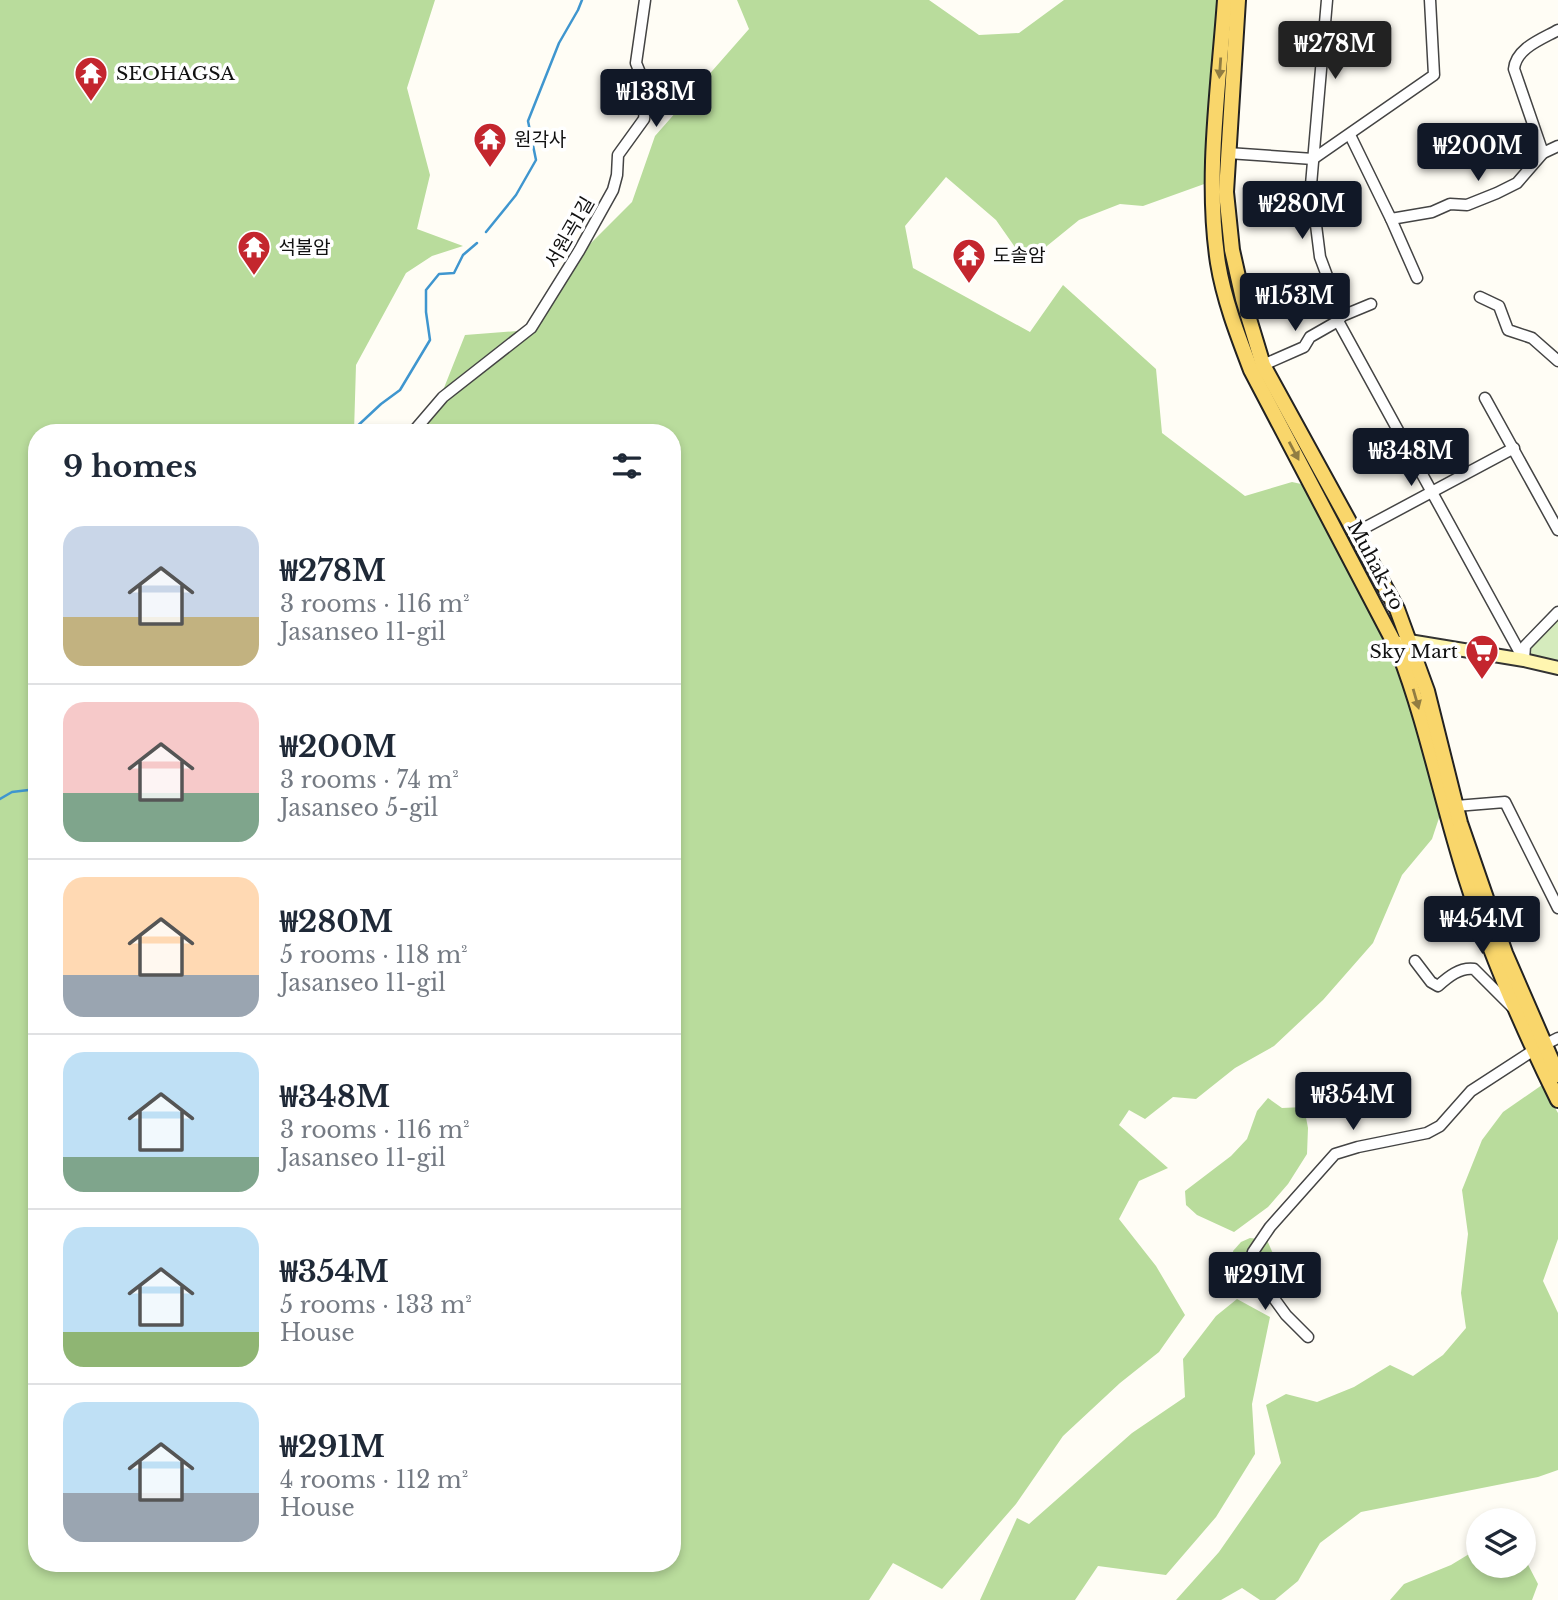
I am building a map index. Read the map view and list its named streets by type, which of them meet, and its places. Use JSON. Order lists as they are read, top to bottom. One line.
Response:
{"streets":{"main road":["Muhak-ro"],"street":["서원곡1길"]},"places":{"temple":["SEOHAGSA","원각사","석불암","도솔암"],"supermarket":["Sky Mart"]},"page":{"price":["₩278M","₩138M","₩200M","₩280M","₩153M","₩348M","₩454M","₩354M","₩291M"],"heading":"9 homes","list":[{"name":"₩278M","note":"3 rooms · 116 m² · Jasanseo 11-gil"},{"name":"₩200M","note":"3 rooms · 74 m² · Jasanseo 5-gil"},{"name":"₩280M","note":"5 rooms · 118 m² · Jasanseo 11-gil"},{"name":"₩348M","note":"3 rooms · 116 m² · Jasanseo 11-gil"},{"name":"₩354M","note":"5 rooms · 133 m² · House"},{"name":"₩291M","note":"4 rooms · 112 m² · House"}]}}
